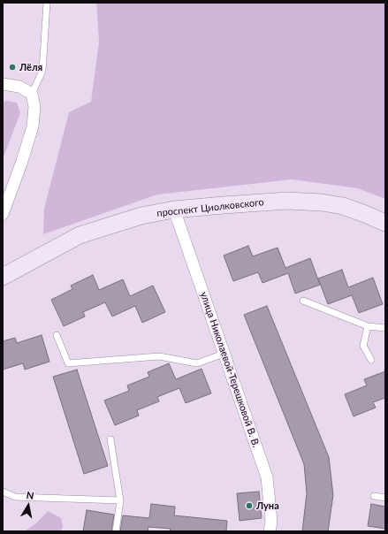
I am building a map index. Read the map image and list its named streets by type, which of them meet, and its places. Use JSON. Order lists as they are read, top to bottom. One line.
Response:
{"streets":{"main road":["проспект Циолковского"],"street":["улица Николаевой-Терешковой В. В."]},"crossings":[["проспект Циолковского","улица Николаевой-Терешковой В. В."]],"places":["Лёля","Луна"],"north":"top"}
